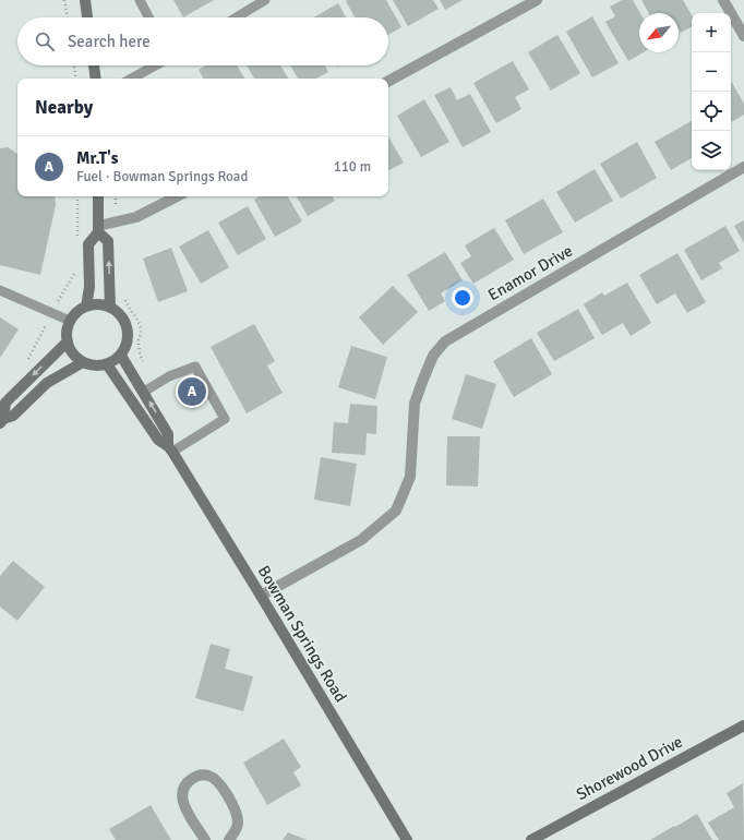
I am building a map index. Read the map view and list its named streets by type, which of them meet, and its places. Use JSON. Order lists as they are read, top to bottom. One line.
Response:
{"streets":{"street":["Enamor Drive","Bowman Springs Road","Shorewood Drive"]},"crossings":[["Enamor Drive","Bowman Springs Road"]],"north":"bottom left","page":{"map_buttons":["+","−"],"search":"Search here","heading":"Nearby","list":[{"mark":"A","name":"Mr.T's","note":"Fuel · Bowman Springs Road","value":"110 m"}],"pins":"A"}}
